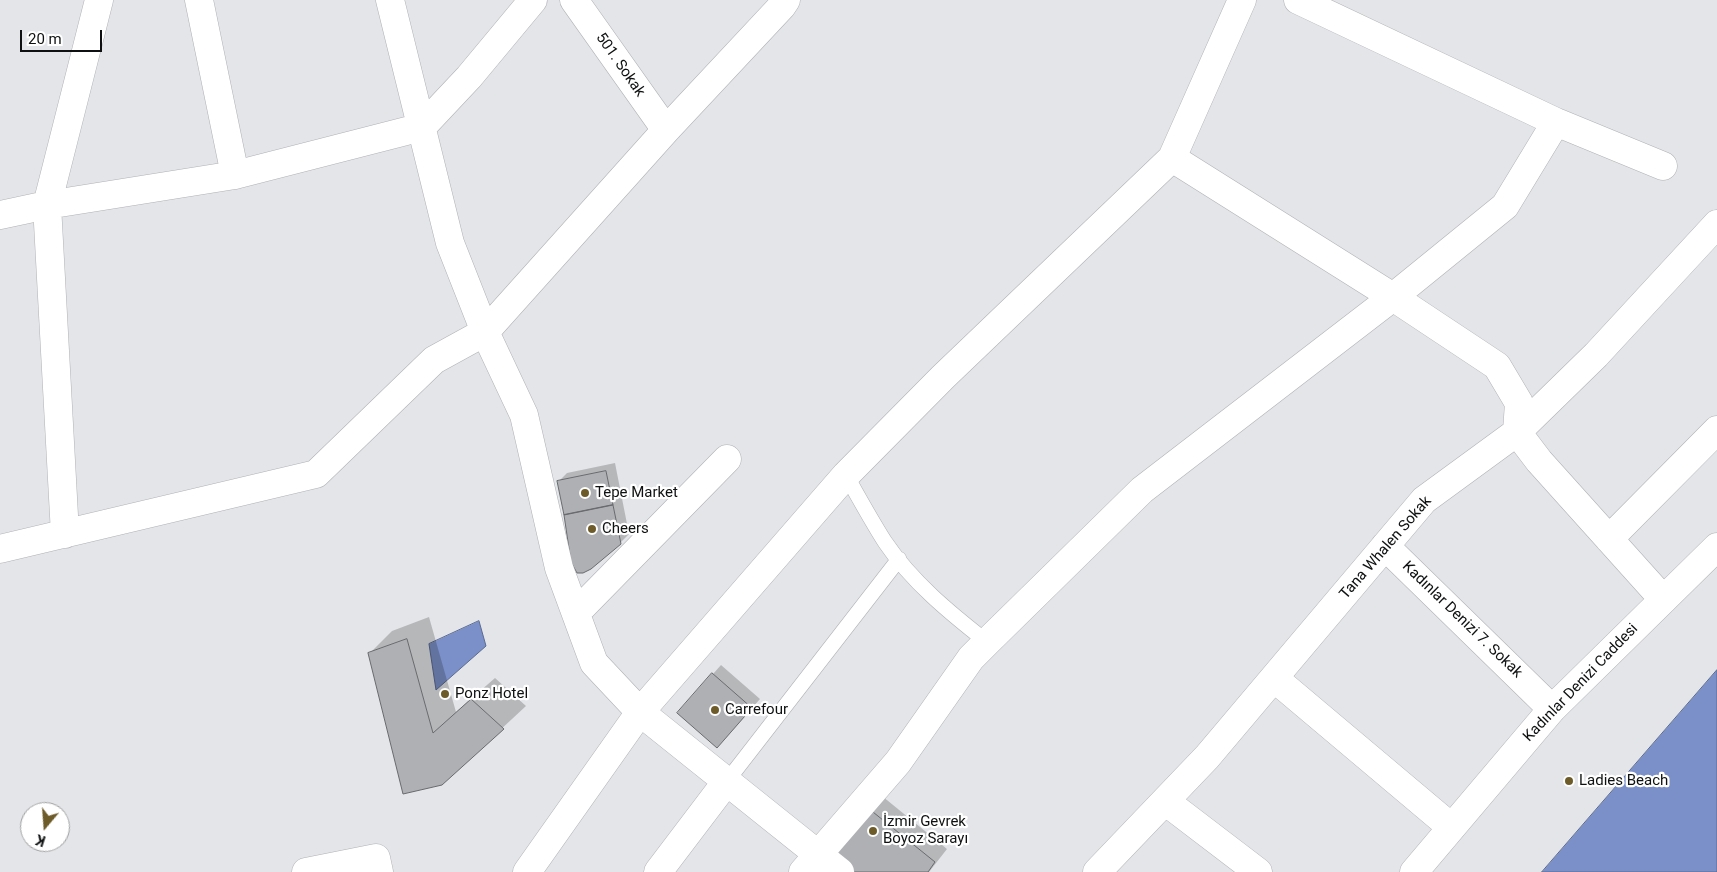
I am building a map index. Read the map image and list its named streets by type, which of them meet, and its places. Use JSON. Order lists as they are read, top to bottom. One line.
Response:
{"streets":{"street":["501. Sokak","Tana Whalen Sokak","Kadınlar Denizi 7. Sokak","Kadınlar Denizi Caddesi"]},"crossings":[["Tana Whalen Sokak","Kadınlar Denizi 7. Sokak"],["Kadınlar Denizi 7. Sokak","Kadınlar Denizi Caddesi"]],"places":["Tepe Market","Cheers","Ponz Hotel","Carrefour","Ladies Beach","İzmir Gevrek Boyoz Sarayı"],"scale_bar":"20 m","north":"bottom"}
